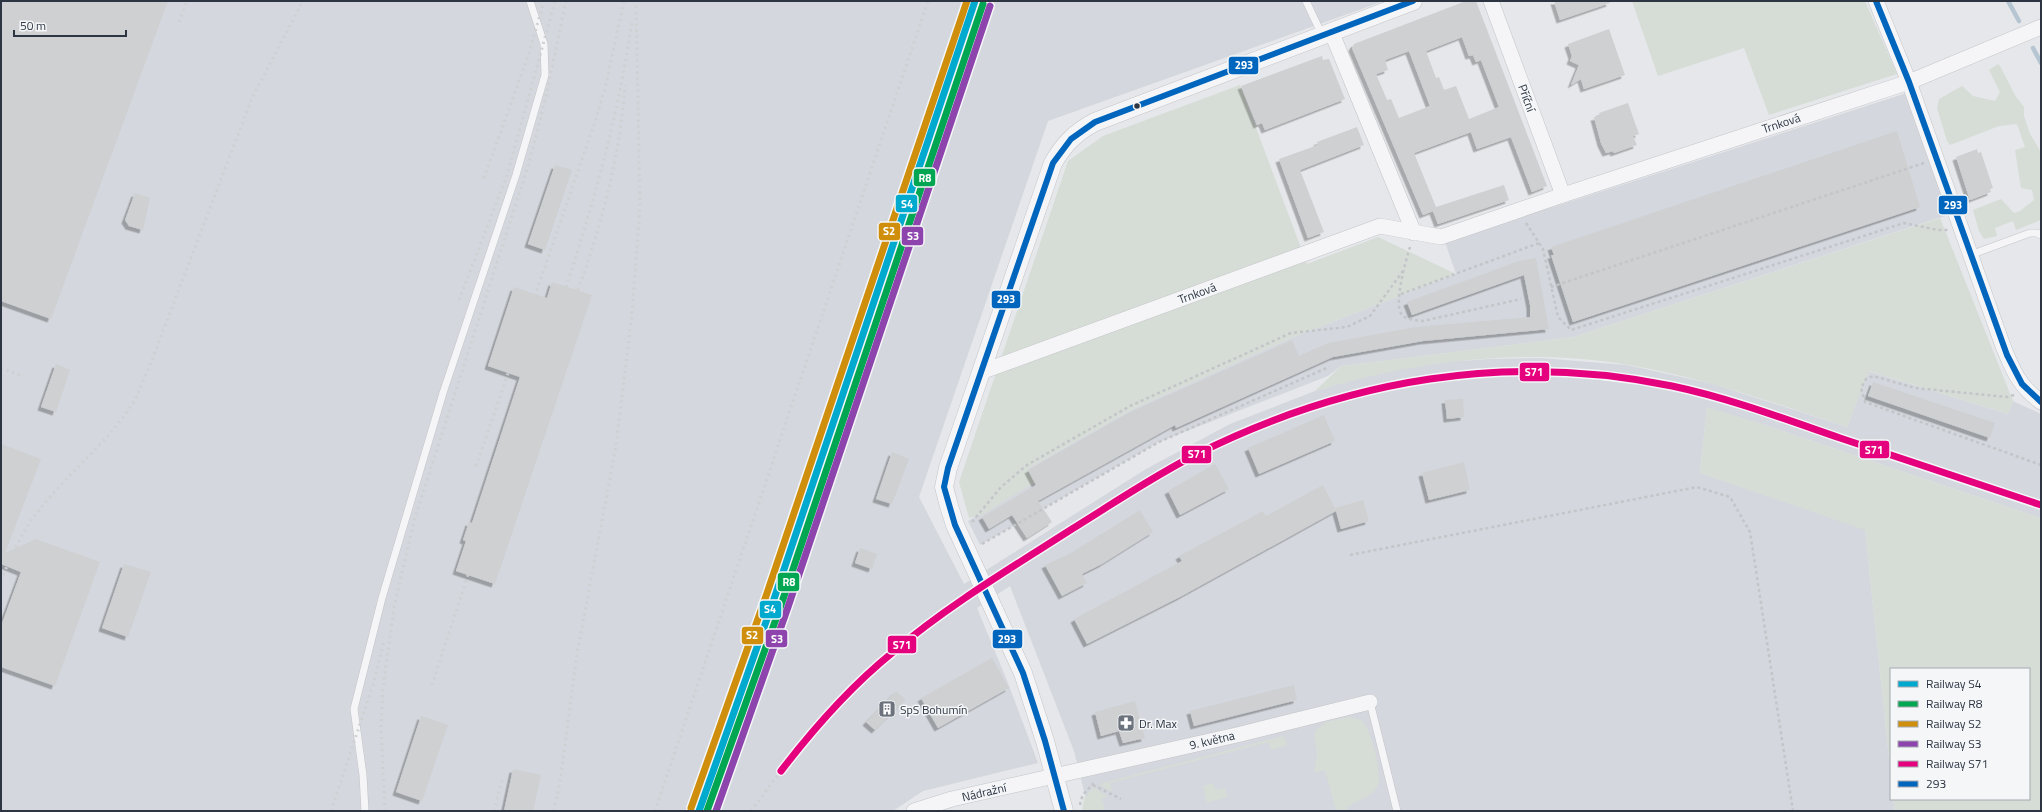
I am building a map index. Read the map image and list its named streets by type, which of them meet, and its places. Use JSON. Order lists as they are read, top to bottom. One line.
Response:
{"streets":{"street":["Příční","Trnková","9. května","Nádražní"]},"crossings":[["Příční","Trnková"],["9. května","Nádražní"]],"places":{"building":["SpS Bohumín"],"pharmacy":["Dr. Max"]},"lines":["rail line S4","rail line S2","transit line 293","rail line R8","rail line S3","rail line S71"],"legend":["Railway S4","Railway R8","Railway S2","Railway S3","Railway S71","293"],"scale_bar":"50 m"}
